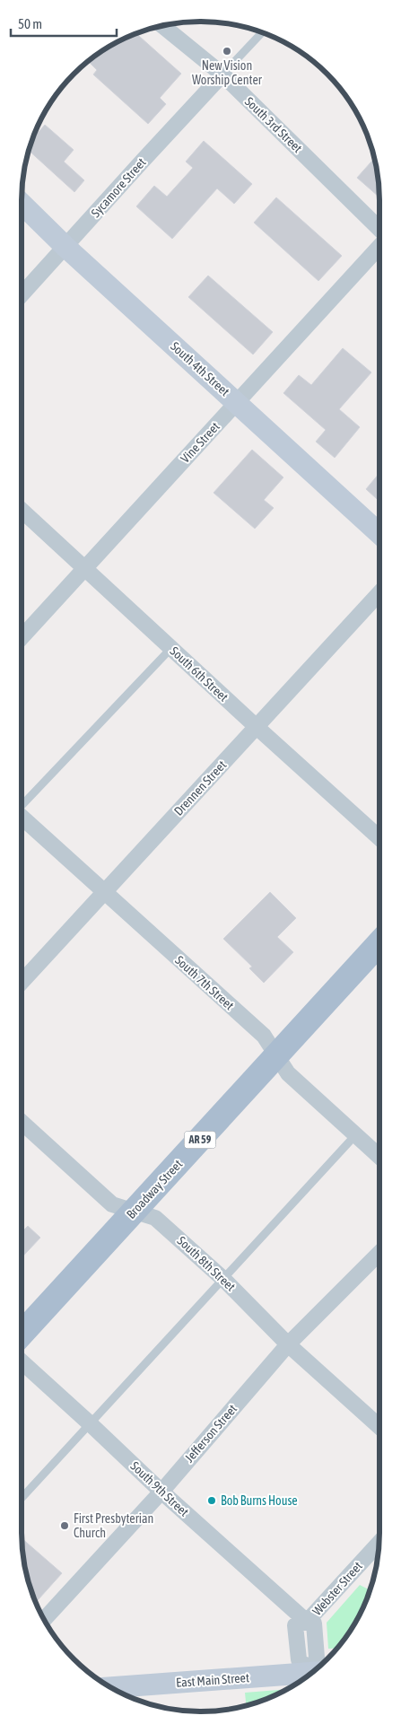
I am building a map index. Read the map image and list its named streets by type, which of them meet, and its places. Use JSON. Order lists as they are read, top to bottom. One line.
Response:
{"streets":{"main road":["South 4th Street","AR 59","Broadway Street","East Main Street"],"street":["South 3rd Street","Sycamore Street","Vine Street","South 6th Street","Drennen Street","South 7th Street","South 8th Street","Jefferson Street","South 9th Street","Webster Street"]},"crossings":[["South 3rd Street","Sycamore Street"],["Sycamore Street","South 4th Street"],["South 4th Street","Vine Street"],["Vine Street","South 6th Street"],["South 6th Street","Drennen Street"],["Drennen Street","South 7th Street"],["South 7th Street","Broadway Street"],["Broadway Street","South 8th Street"],["South 8th Street","Jefferson Street"],["Jefferson Street","South 9th Street"],["South 9th Street","Webster Street"]],"places":["New Vision Worship Center","Bob Burns House","First Presbyterian Church"],"scale_bar":"50 m"}
